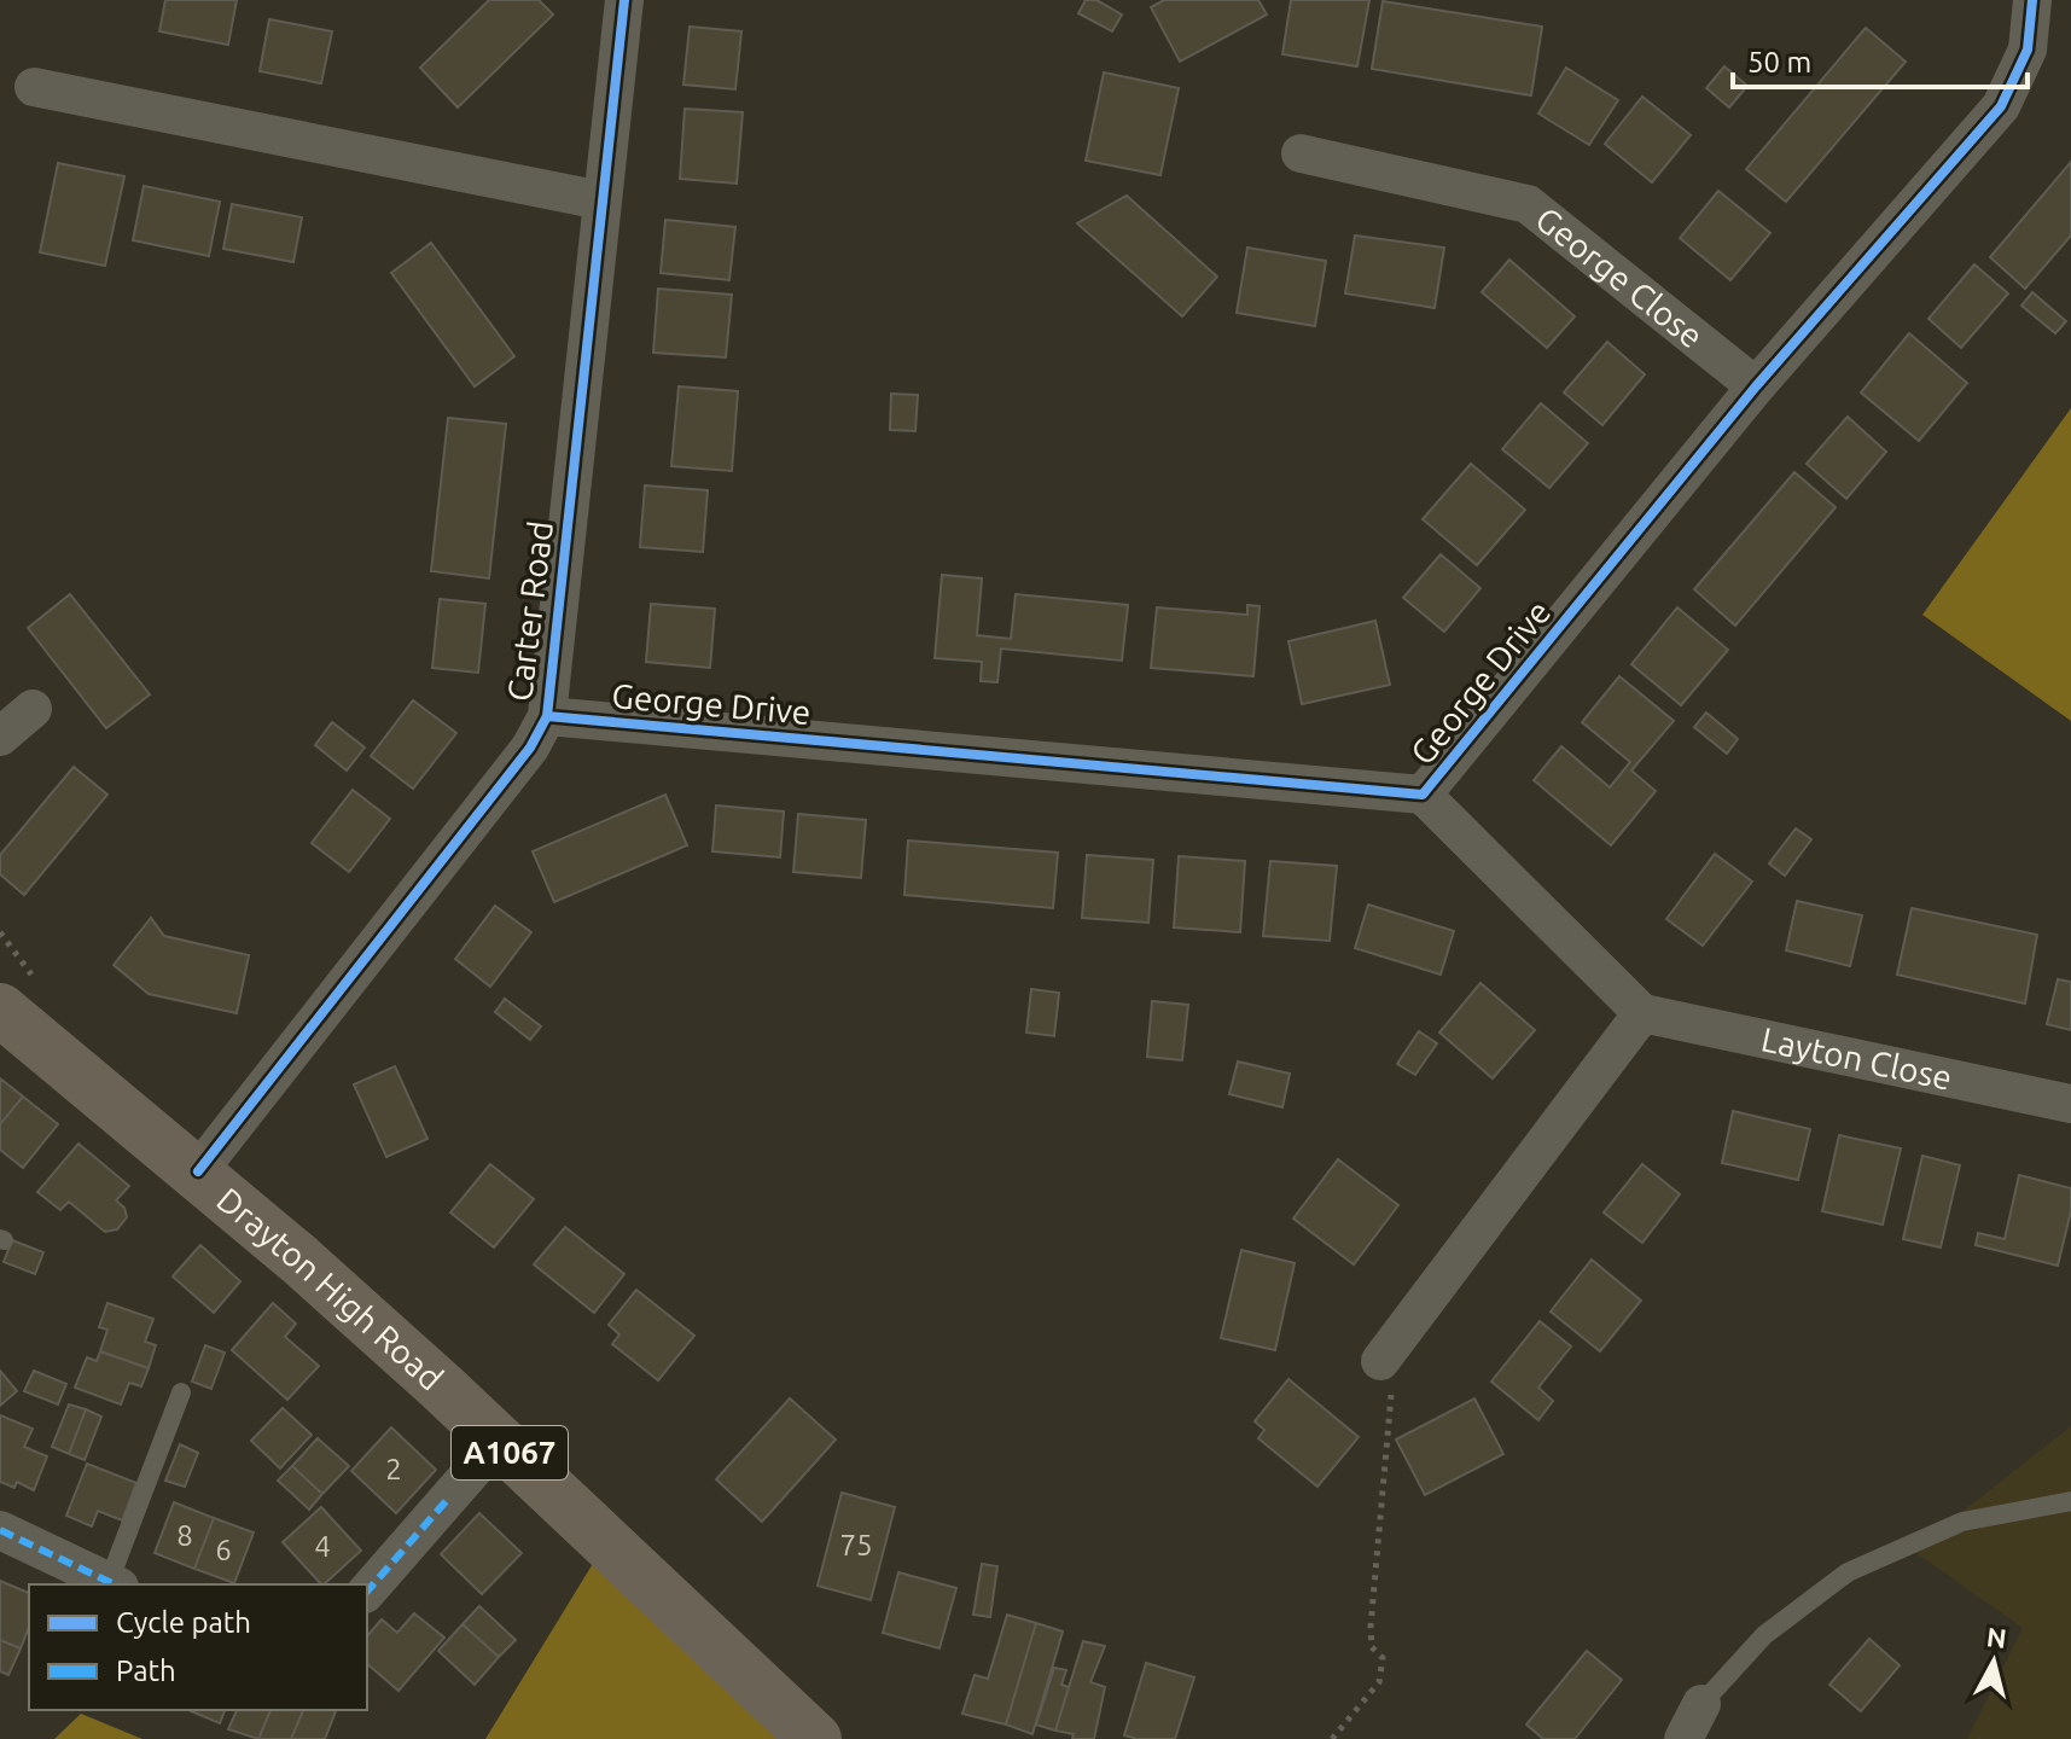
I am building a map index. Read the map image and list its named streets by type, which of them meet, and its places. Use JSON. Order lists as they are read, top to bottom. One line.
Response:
{"streets":{"main road":["Drayton High Road","A1067"],"street":["George Close","Carter Road","George Drive","Layton Close"]},"crossings":[["George Close","George Drive"],["Carter Road","George Drive"],["Carter Road","Drayton High Road"]],"house_numbers":["2","8","75","4","6"],"legend":["Cycle path","Path"],"scale_bar":"50 m","north":"top"}
